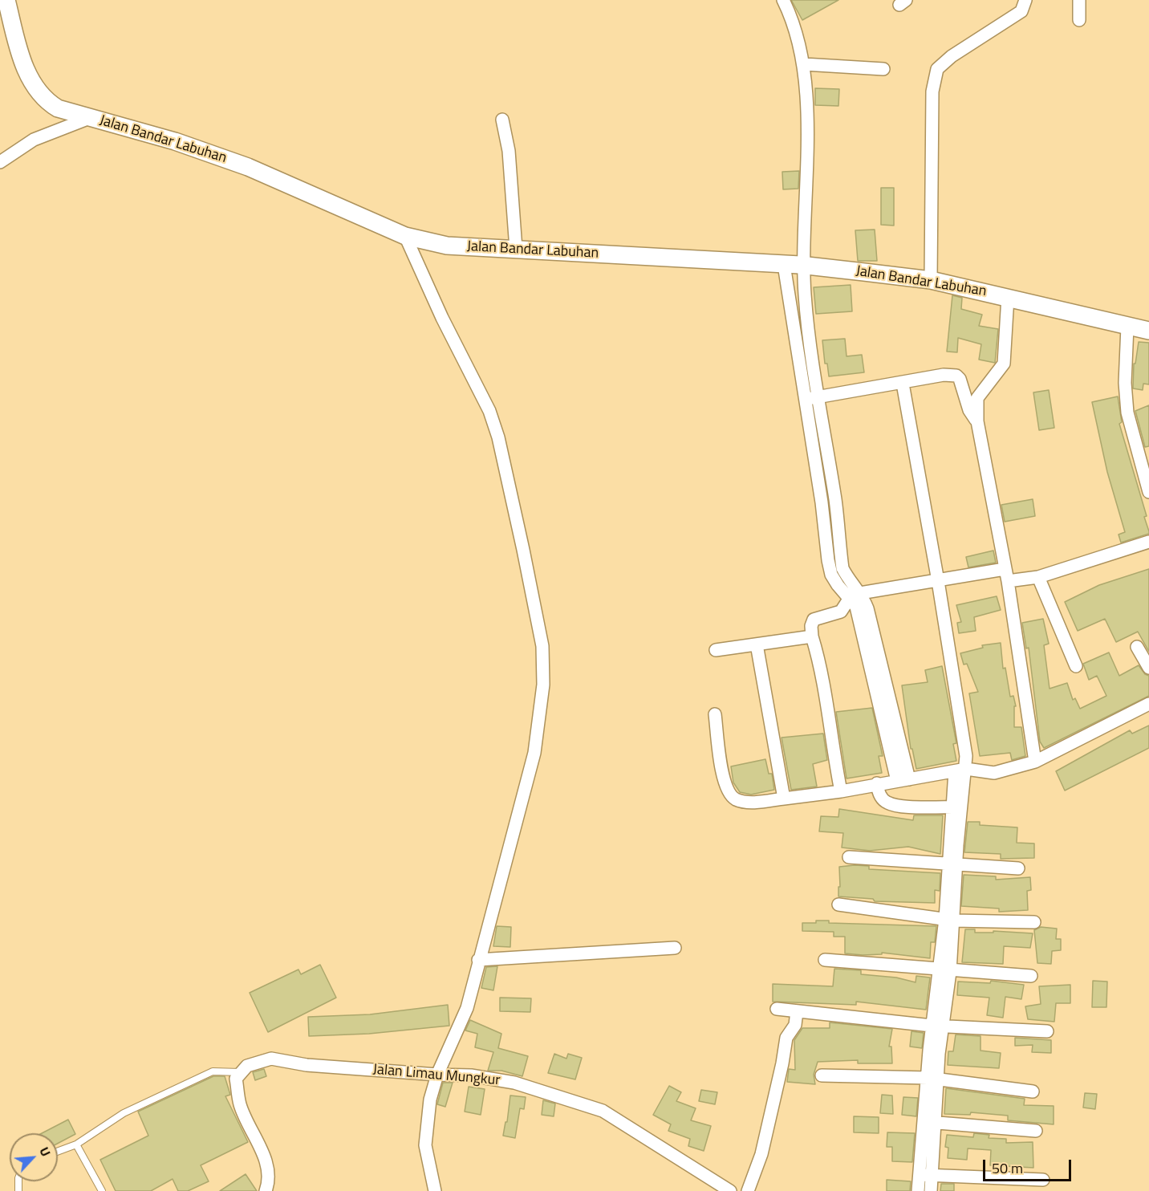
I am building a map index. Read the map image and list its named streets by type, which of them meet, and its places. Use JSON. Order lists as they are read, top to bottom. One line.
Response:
{"streets":{"main road":["Jalan Bandar Labuhan"],"street":["Jalan Limau Mungkur"]},"scale_bar":"50 m","north":"top right"}
